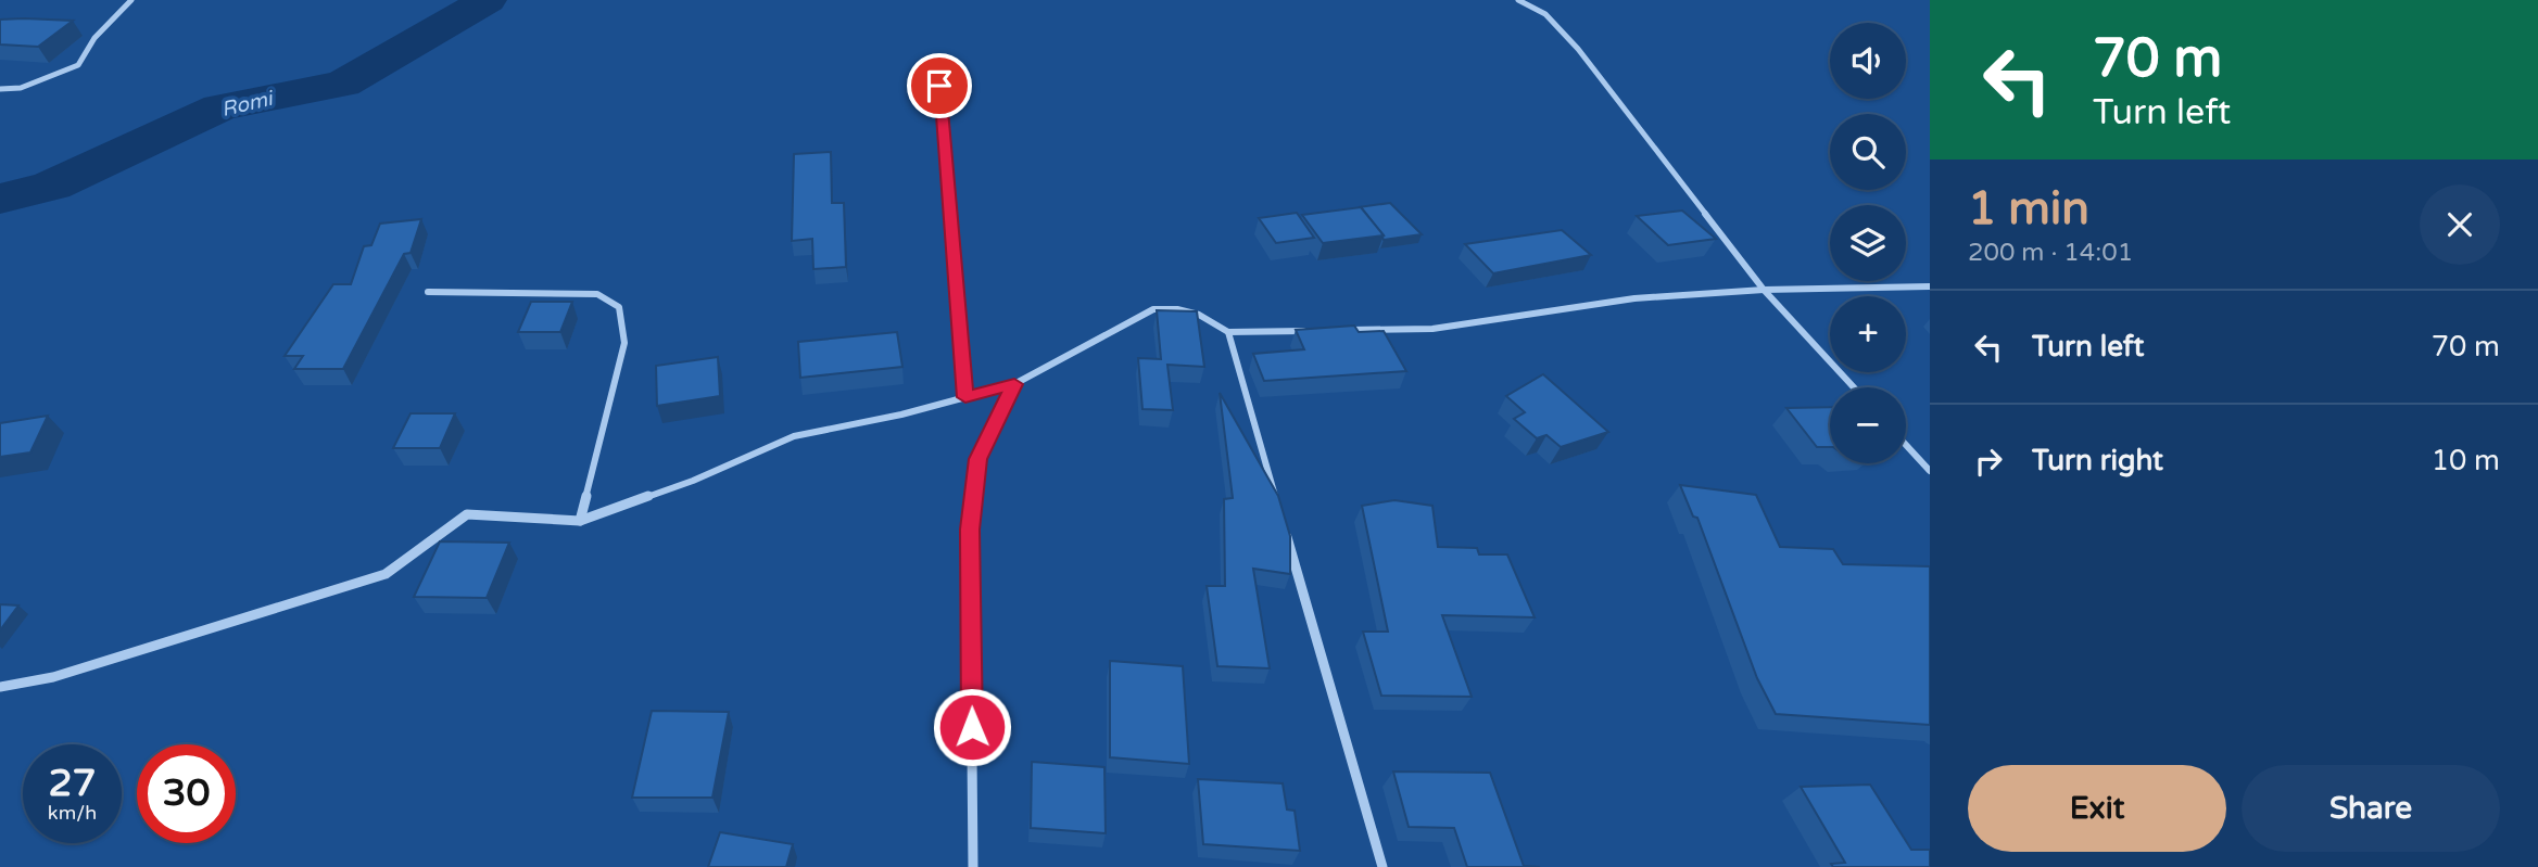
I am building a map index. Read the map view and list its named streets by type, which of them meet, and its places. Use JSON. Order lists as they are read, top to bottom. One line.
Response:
{"water":["Romi"],"page":{"turn":["70 m","Turn left"],"map_buttons":["+","−"],"heading":["1 min","200 m · 14:01"],"list":[{"name":"Turn left","value":"70 m"},{"name":"Turn right","value":"10 m"}],"speed":"27 km/h","limit":"30","buttons":["Exit","Share"]}}
